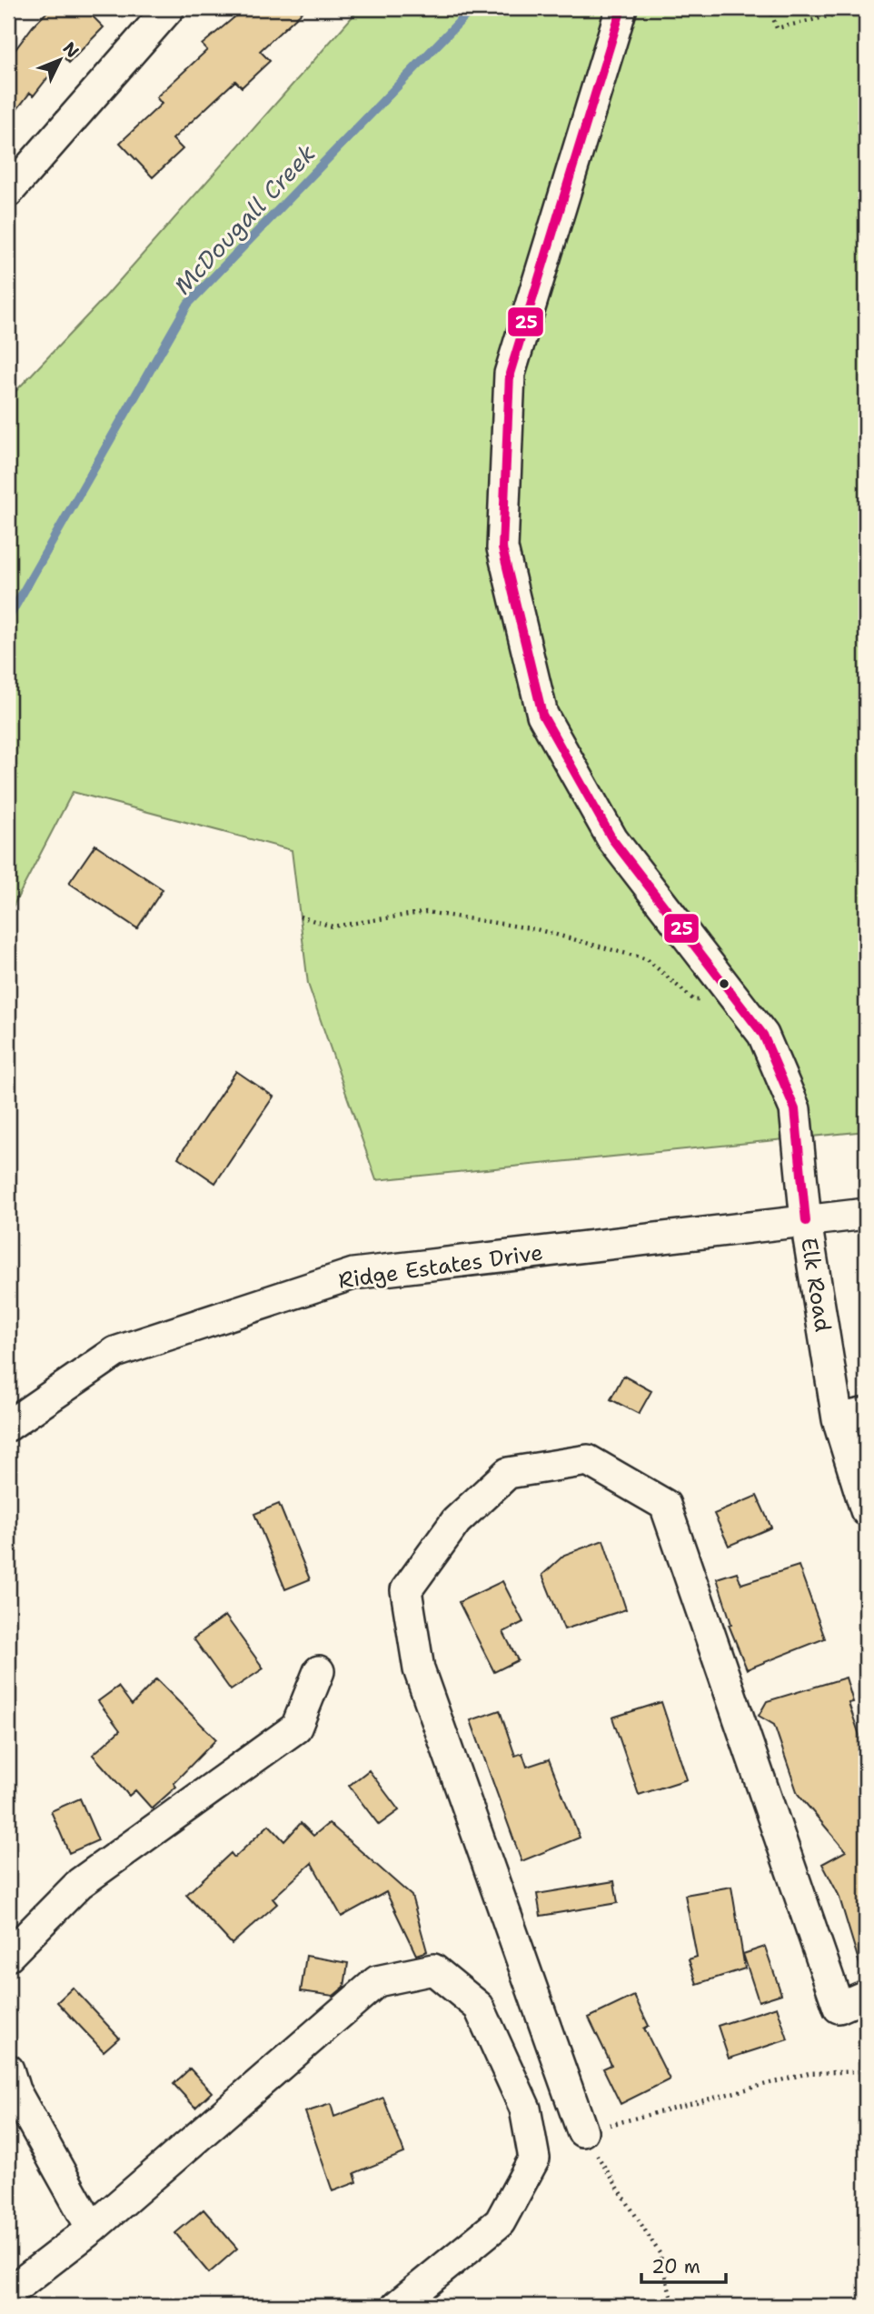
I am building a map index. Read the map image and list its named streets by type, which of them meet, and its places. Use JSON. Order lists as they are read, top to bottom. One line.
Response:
{"streets":{"street":["Ridge Estates Drive","Elk Road"]},"crossings":[["Ridge Estates Drive","Elk Road"]],"water":["McDougall Creek"],"lines":["transit line 25"],"scale_bar":"20 m","north":"top right"}
